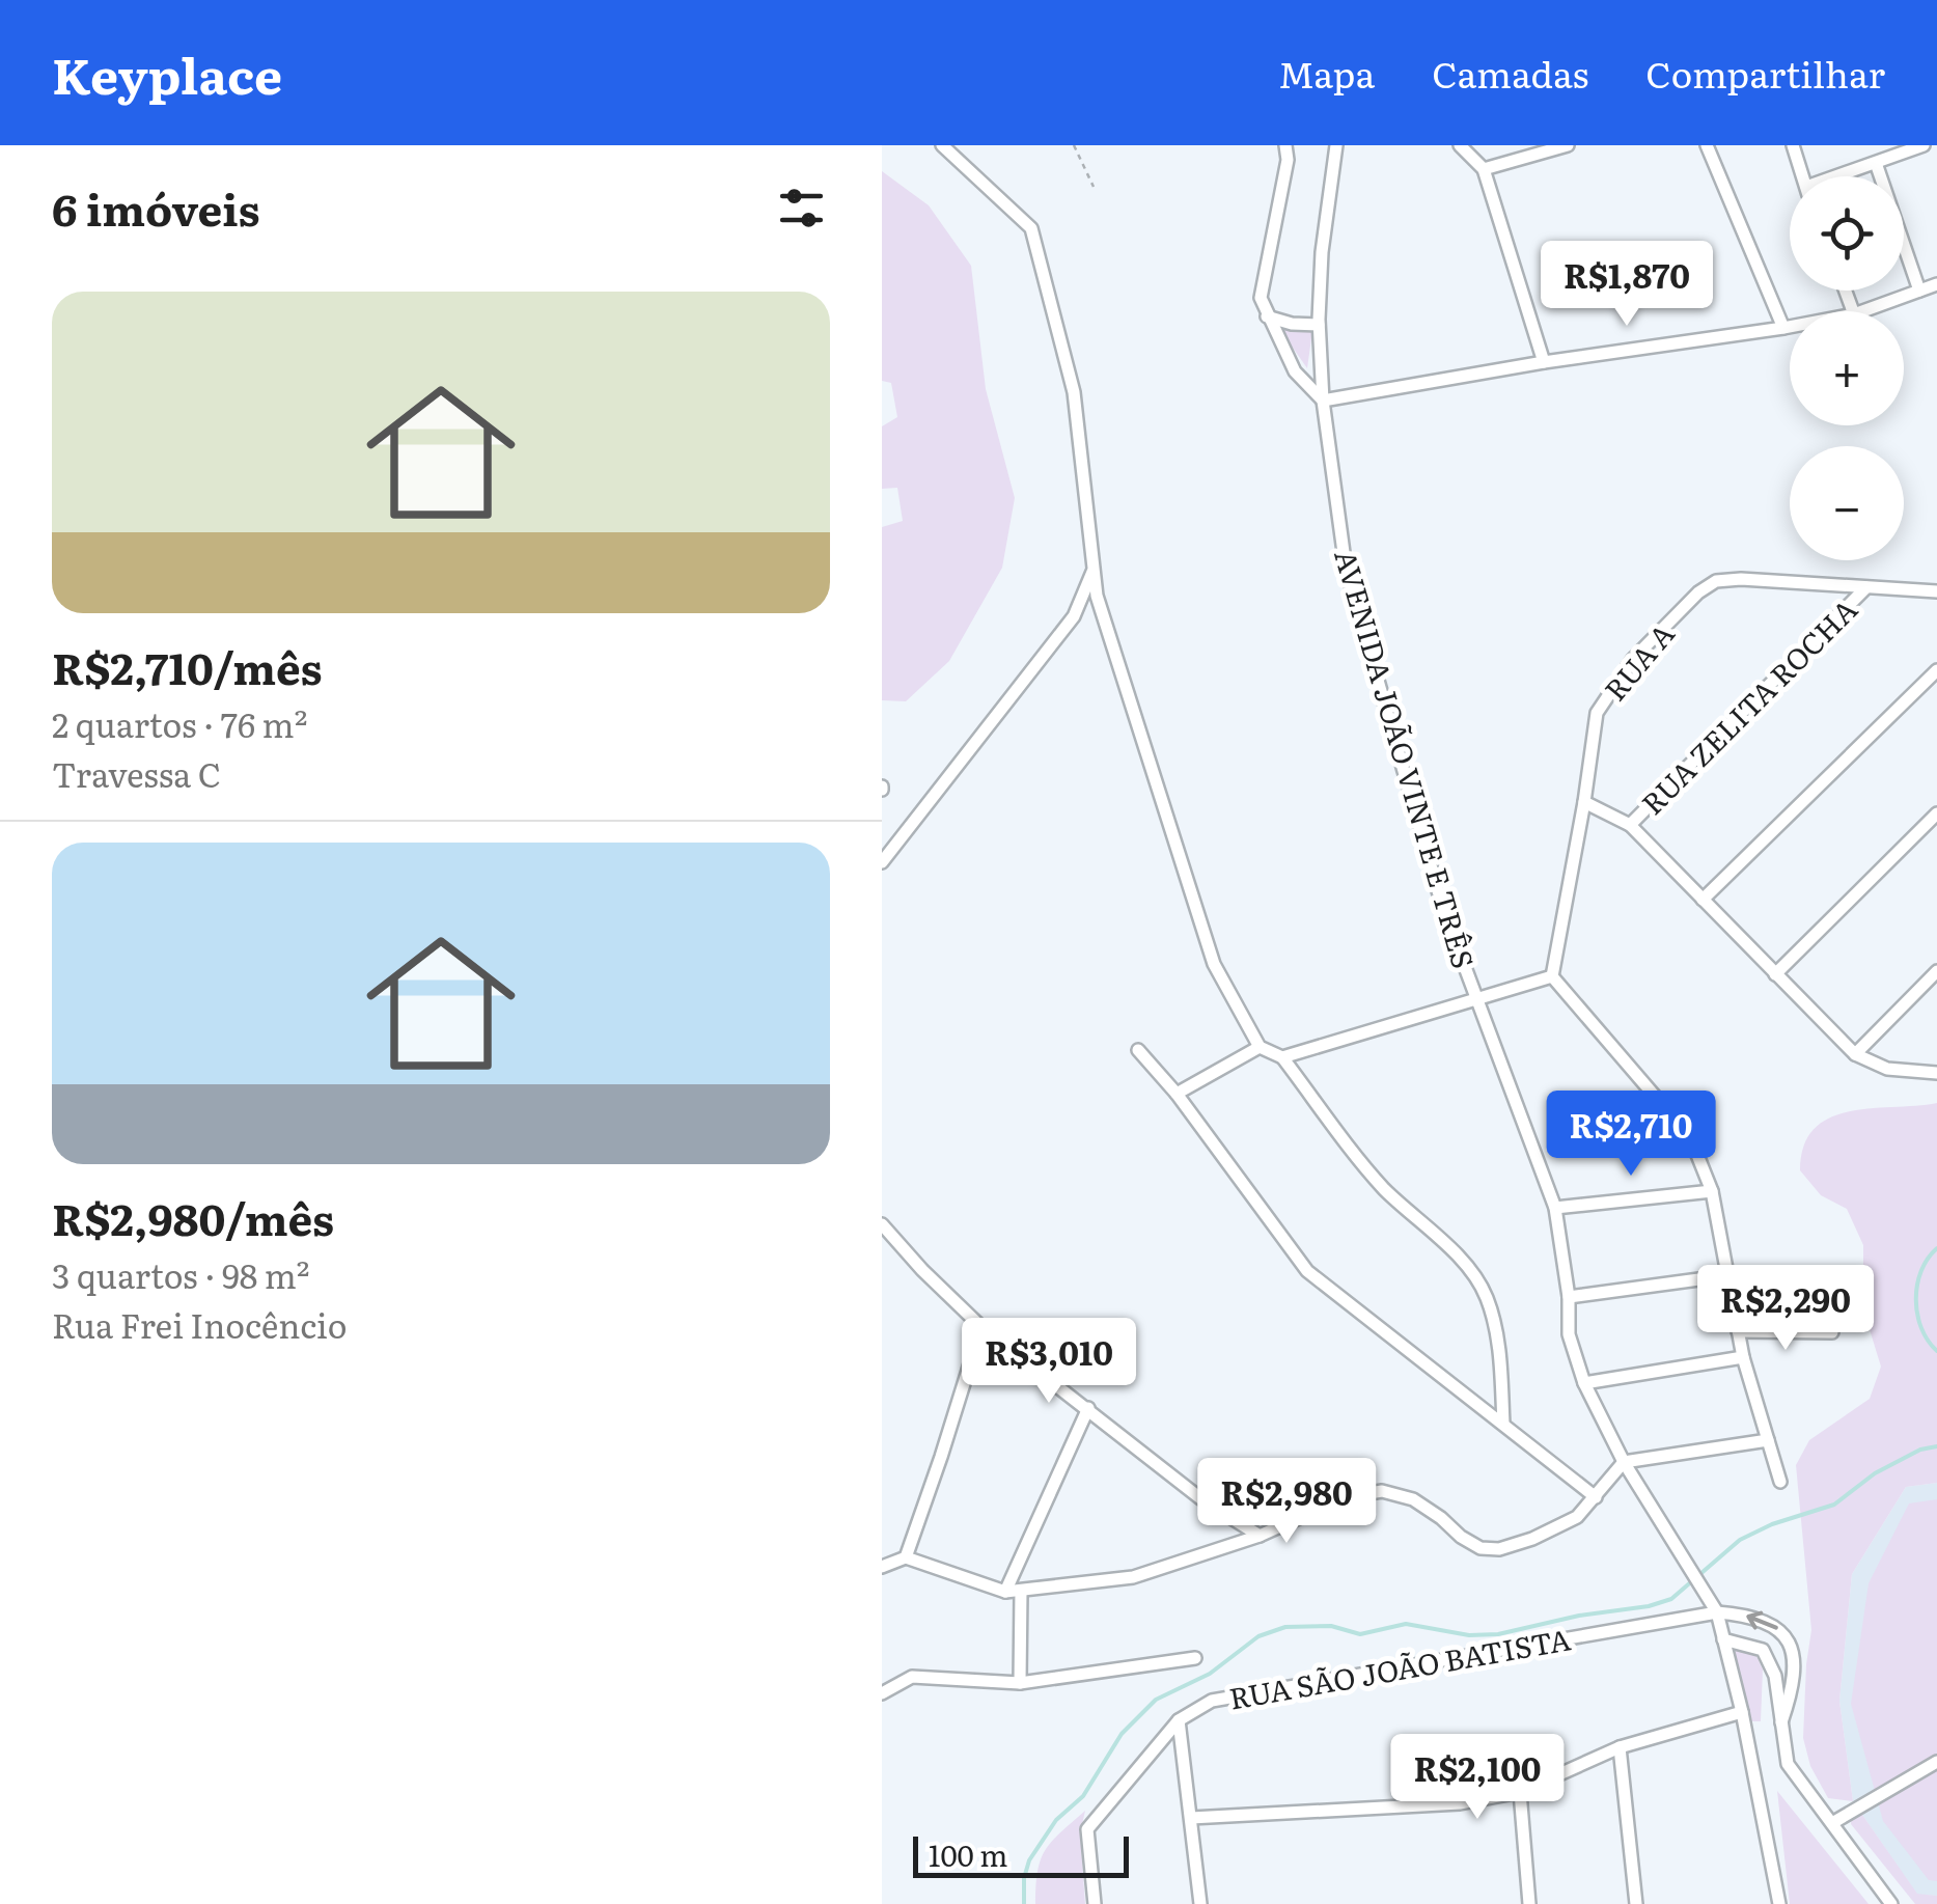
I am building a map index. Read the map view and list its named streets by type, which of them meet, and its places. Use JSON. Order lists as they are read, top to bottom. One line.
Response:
{"streets":{"street":["RUA A","RUA ZELITA ROCHA","AVENIDA JOÃO VINTE E TRÊS","RUA SÃO JOÃO BATISTA"]},"crossings":[["RUA A","RUA ZELITA ROCHA"],["AVENIDA JOÃO VINTE E TRÊS","RUA SÃO JOÃO BATISTA"]],"scale_bar":"100 m","page":{"header":"Keyplace","nav":["Mapa","Camadas","Compartilhar"],"heading":"6 imóveis","map_buttons":["+","−"],"price":["R$1,870","R$2,710","R$2,290","R$3,010","R$2,980","R$2,100"],"list":[{"name":"R$2,710/mês","note":"2 quartos · 76 m² · Travessa C"},{"name":"R$2,980/mês","note":"3 quartos · 98 m² · Rua Frei Inocêncio"}],"scale":"100 m"}}
